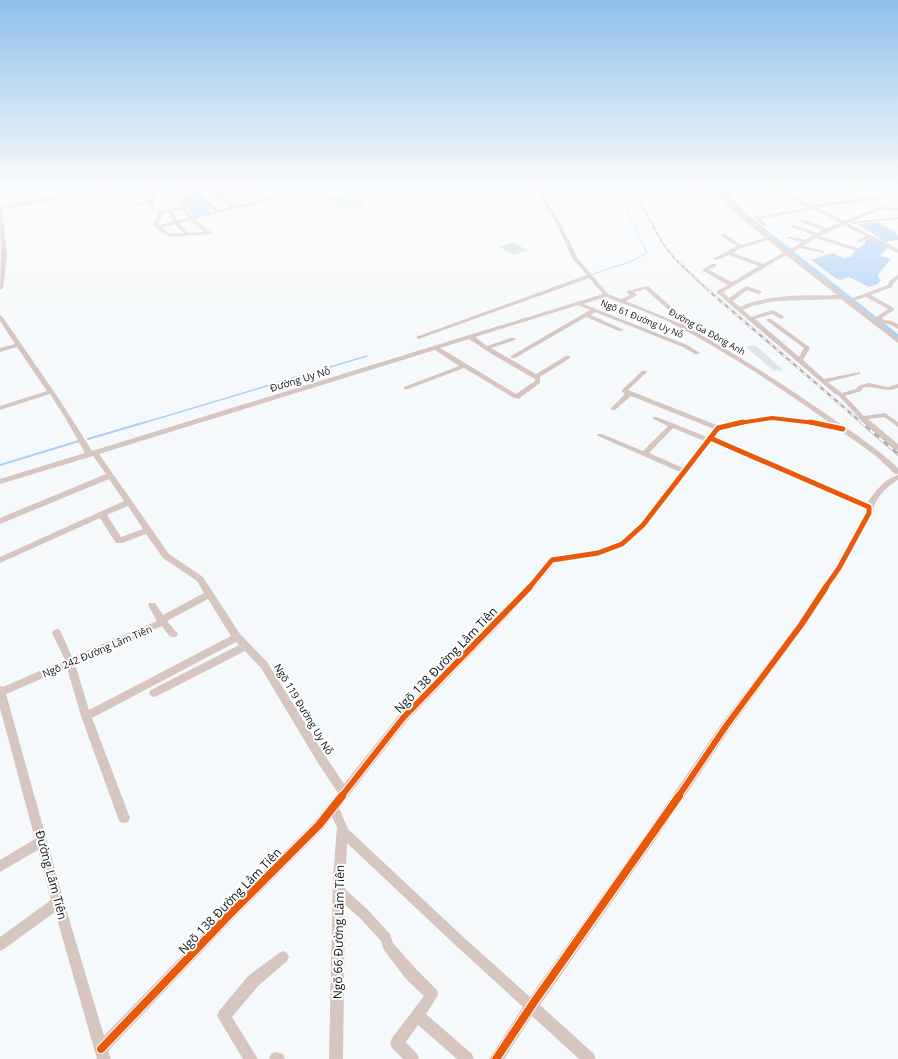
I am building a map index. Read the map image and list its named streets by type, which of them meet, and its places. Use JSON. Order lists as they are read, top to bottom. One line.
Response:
{"streets":{"street":["Ngõ 61 Đường Uy Nỗ","Đường Ga Đông Anh","Đường Uy Nỗ","Ngõ 242 Đường Lâm Tiên","Ngõ 138 Đường Lâm Tiên","Ngõ 119 Đường Uy Nỗ","Đường Lâm Tiên","Ngõ 66 Đường Lâm Tiên"]},"crossings":[["Ngõ 61 Đường Uy Nỗ","Đường Uy Nỗ"],["Đường Ga Đông Anh","Đường Uy Nỗ"],["Đường Uy Nỗ","Ngõ 119 Đường Uy Nỗ"],["Ngõ 242 Đường Lâm Tiên","Ngõ 119 Đường Uy Nỗ"],["Ngõ 242 Đường Lâm Tiên","Đường Lâm Tiên"],["Ngõ 138 Đường Lâm Tiên","Ngõ 119 Đường Uy Nỗ"],["Ngõ 138 Đường Lâm Tiên","Đường Lâm Tiên"],["Ngõ 138 Đường Lâm Tiên","Ngõ 66 Đường Lâm Tiên"]]}
